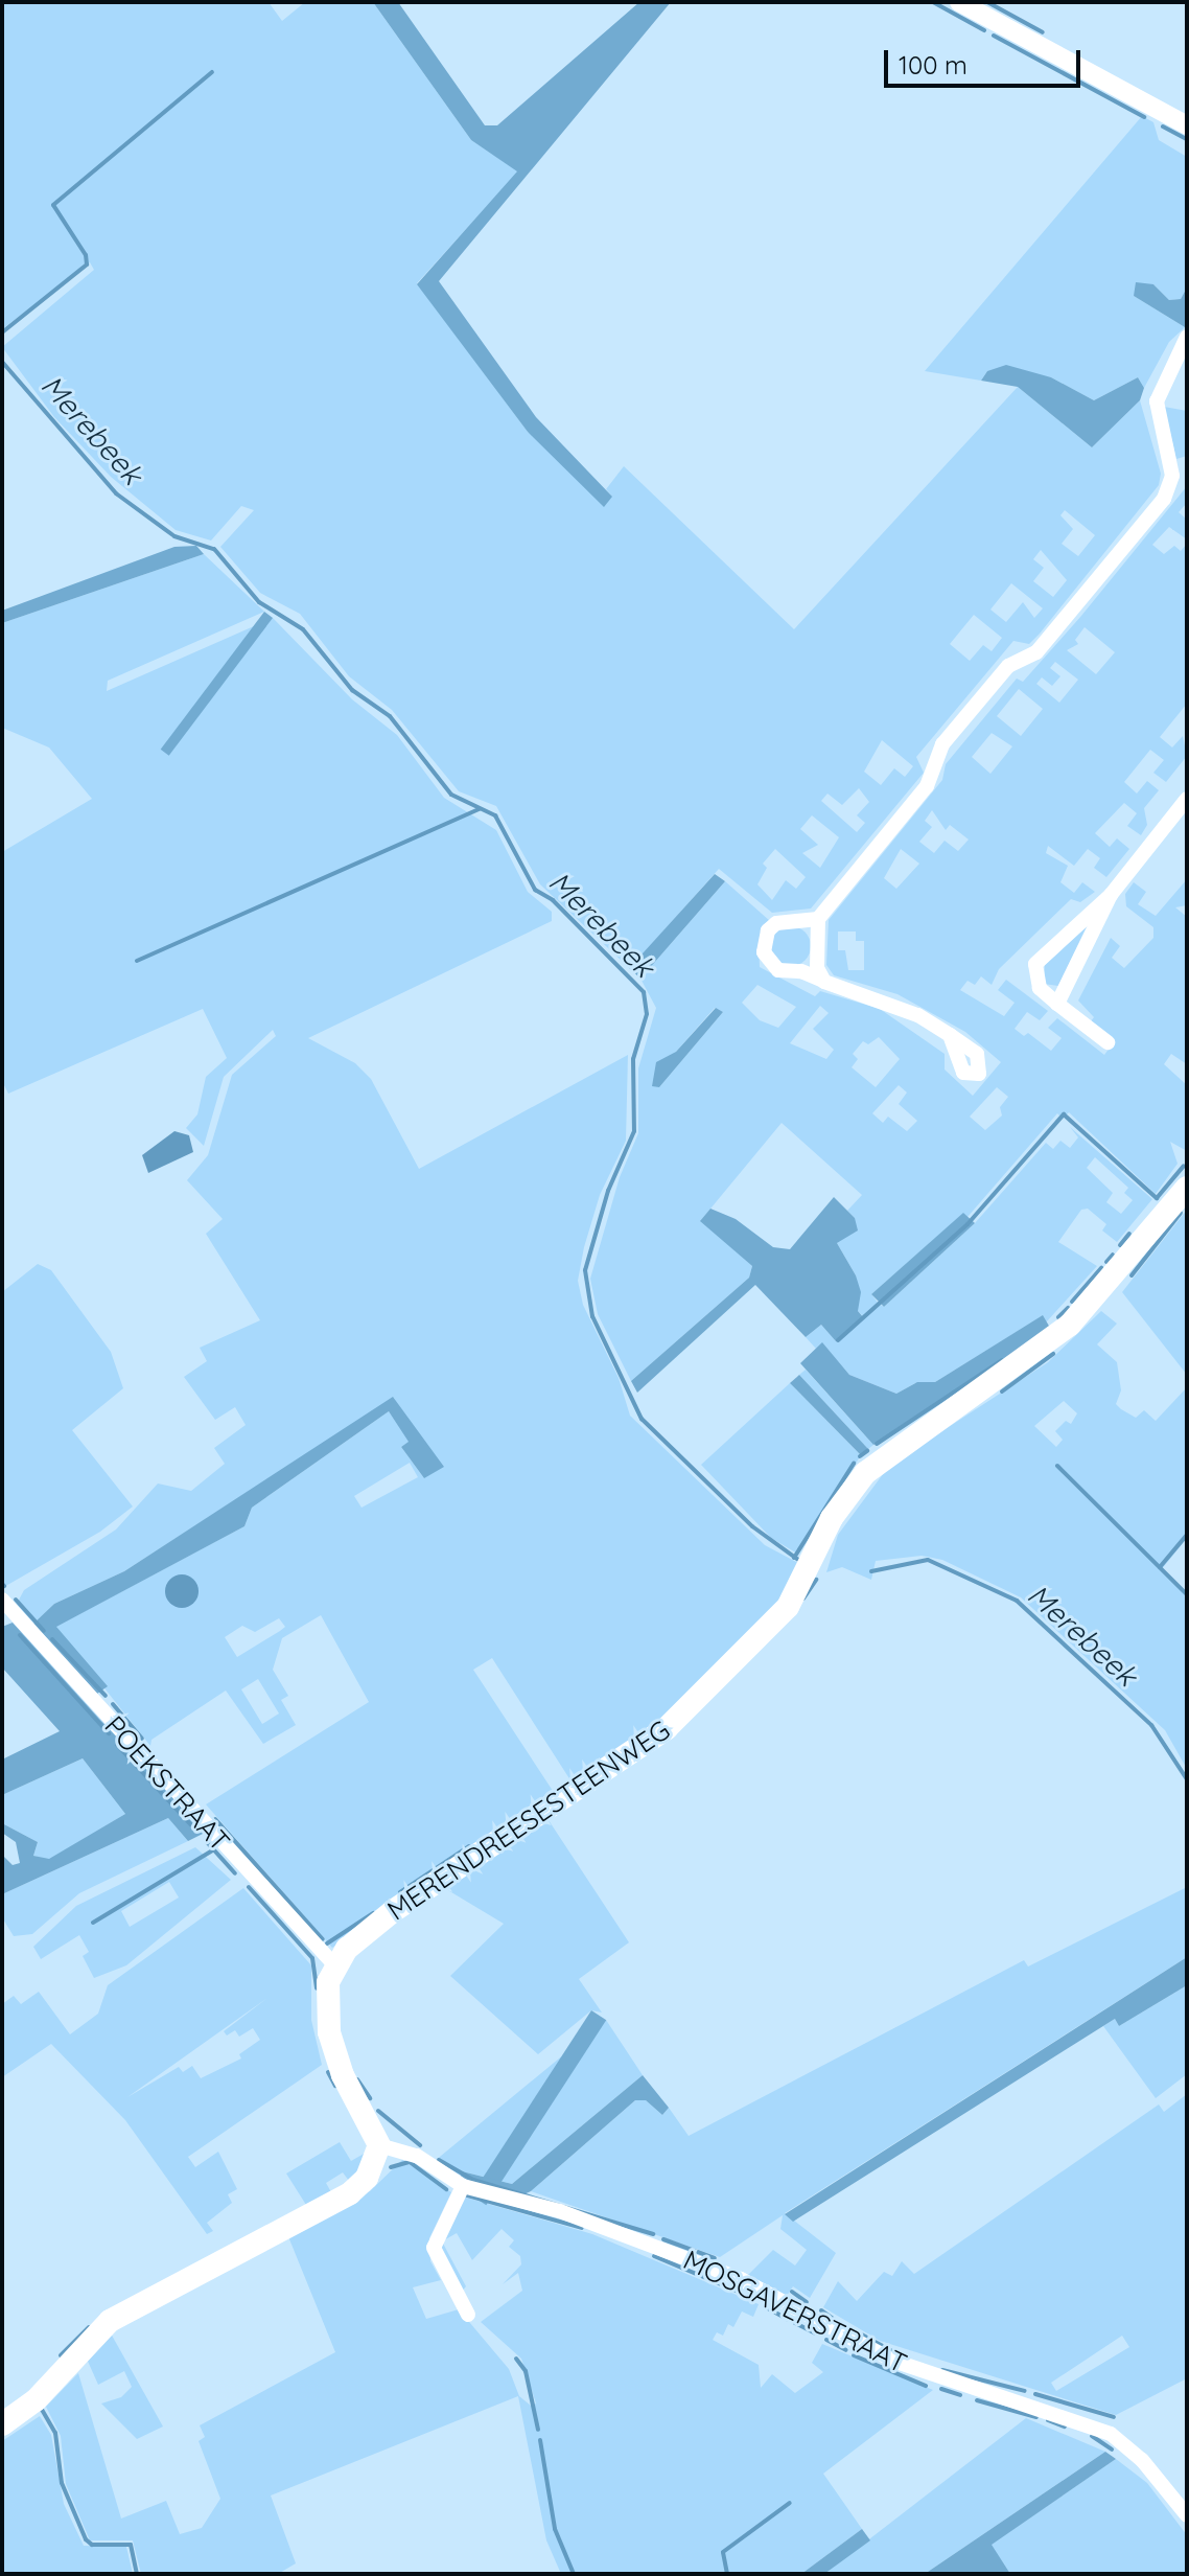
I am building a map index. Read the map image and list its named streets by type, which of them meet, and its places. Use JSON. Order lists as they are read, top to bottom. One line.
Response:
{"streets":{"main road":["MERENDREESESTEENWEG"],"street":["POEKSTRAAT","MOSGAVERSTRAAT"]},"crossings":[["POEKSTRAAT","MERENDREESESTEENWEG"]],"water":["Merebeek"],"scale_bar":"100 m"}
